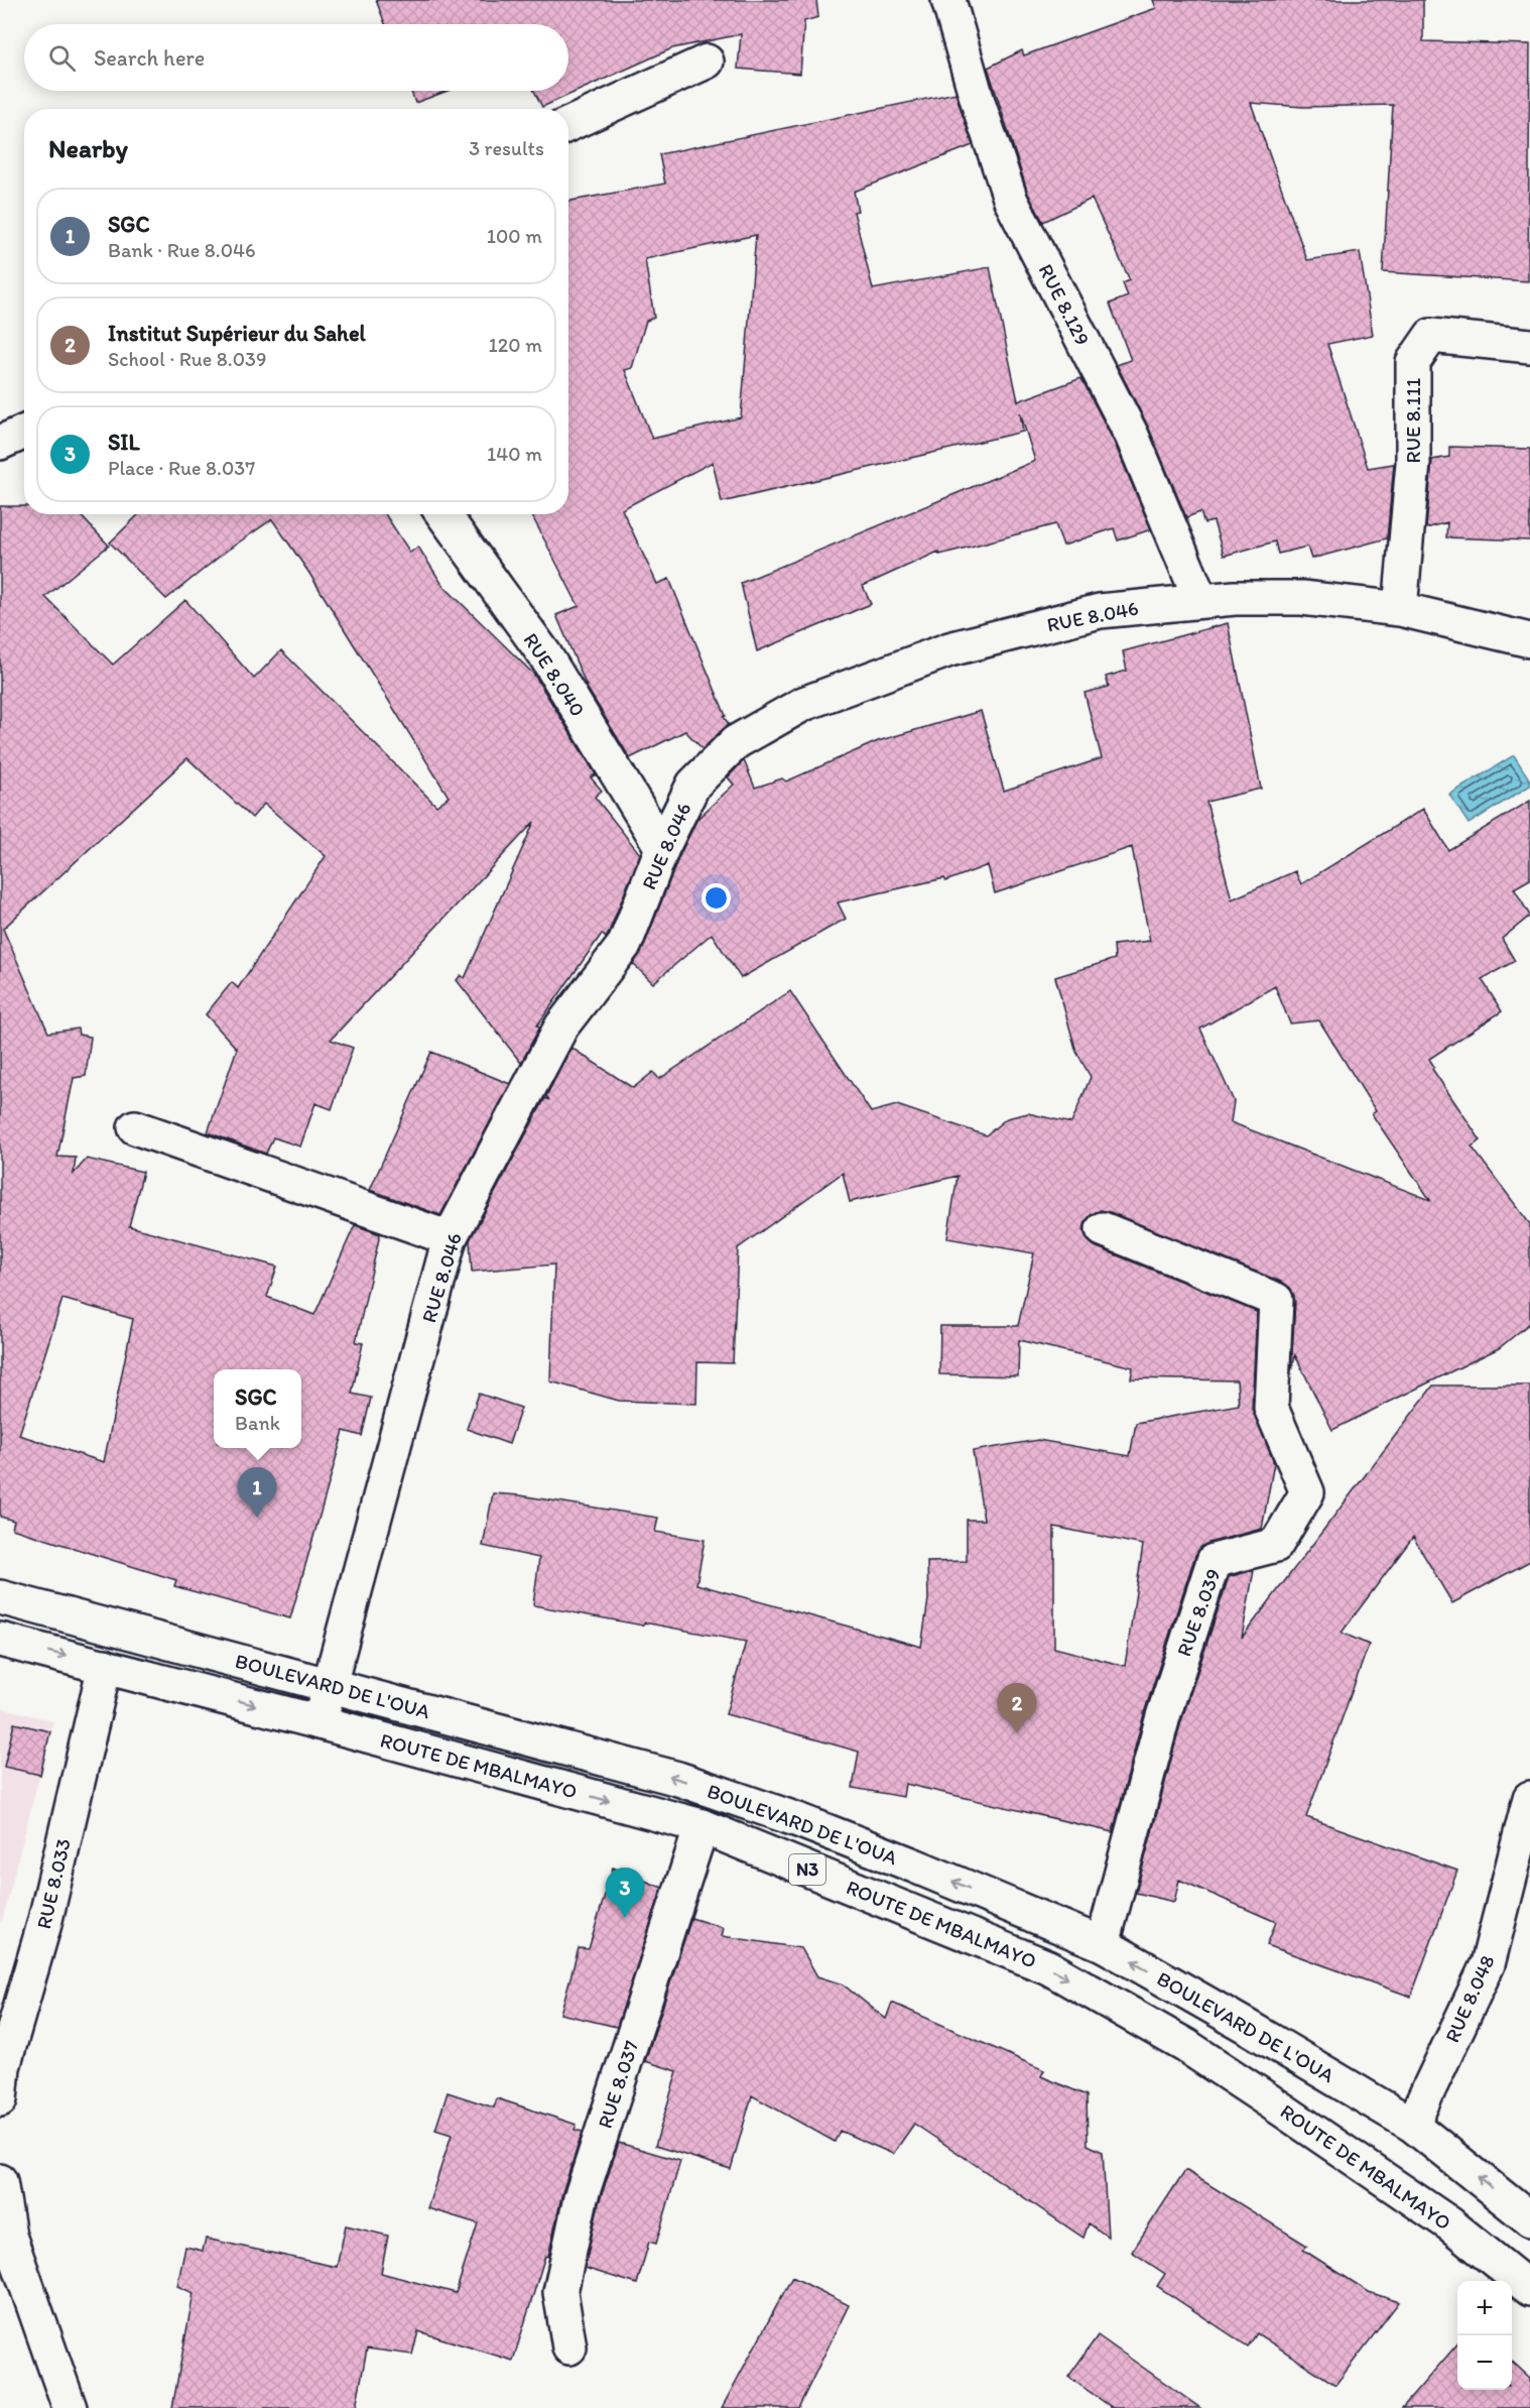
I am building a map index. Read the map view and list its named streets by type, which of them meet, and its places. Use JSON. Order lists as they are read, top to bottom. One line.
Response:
{"streets":{"main road":["RUE 8.129","RUE 8.111","RUE 8.046","RUE 8.040","RUE 8.039","BOULEVARD DE L'OUA","ROUTE DE MBALMAYO","N3","RUE 8.033","RUE 8.048","RUE 8.037"]},"crossings":[["RUE 8.129","RUE 8.046"],["RUE 8.111","RUE 8.046"],["RUE 8.046","RUE 8.040"],["RUE 8.046","BOULEVARD DE L'OUA"],["RUE 8.046","ROUTE DE MBALMAYO"],["RUE 8.039","BOULEVARD DE L'OUA"],["BOULEVARD DE L'OUA","RUE 8.048"],["ROUTE DE MBALMAYO","RUE 8.033"],["ROUTE DE MBALMAYO","RUE 8.037"]],"one_way":["BOULEVARD DE L'OUA","ROUTE DE MBALMAYO"],"page":{"search":"Search here","heading":["Nearby","3 results"],"list":[{"mark":"1","name":"SGC","note":"Bank · Rue 8.046","value":"100 m"},{"mark":"2","name":"Institut Supérieur du Sahel","note":"School · Rue 8.039","value":"120 m"},{"mark":"3","name":"SIL","note":"Place · Rue 8.037","value":"140 m"}],"popup":["SGC","Bank"],"pins":["1","2","3"],"map_buttons":["+","−"]}}
